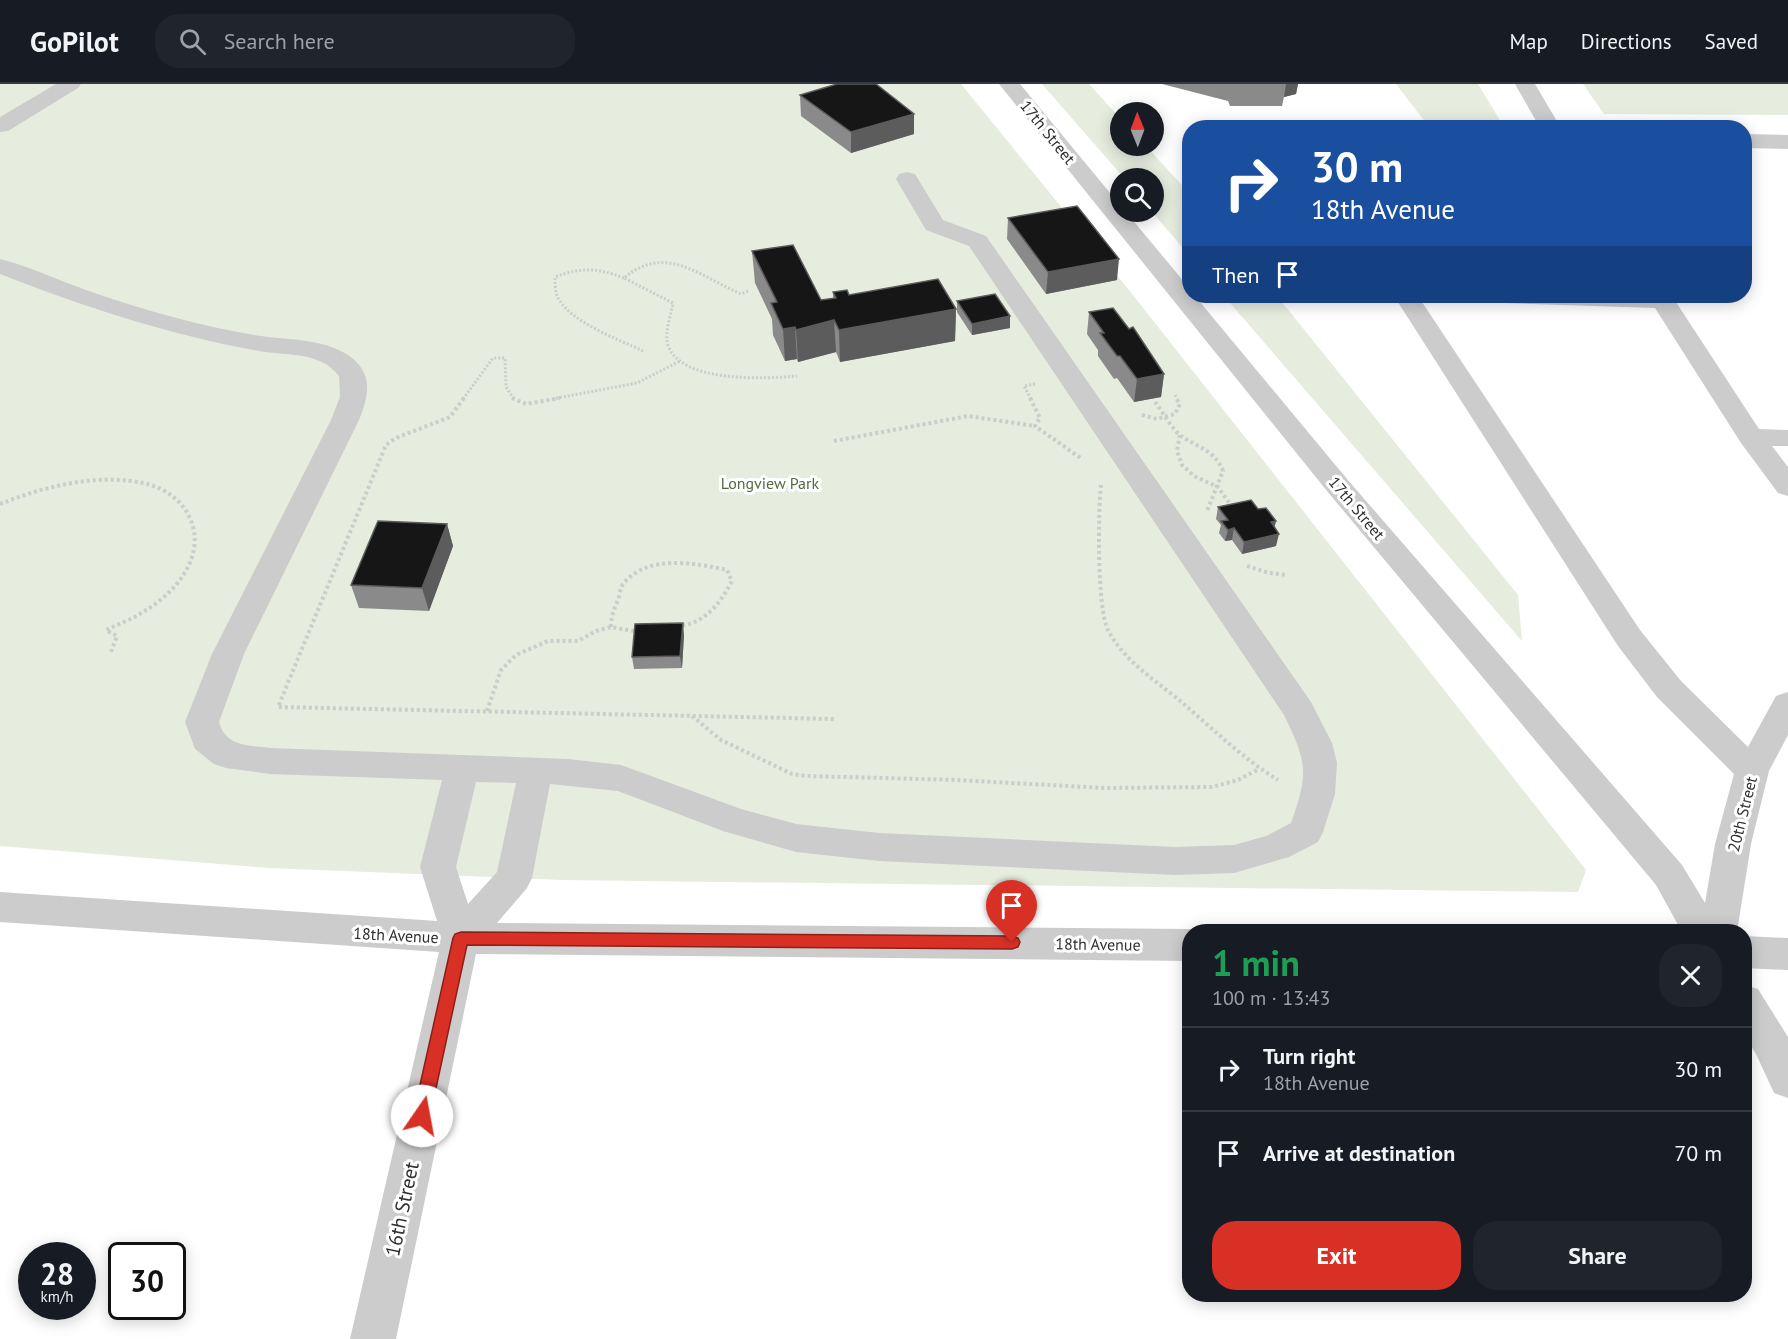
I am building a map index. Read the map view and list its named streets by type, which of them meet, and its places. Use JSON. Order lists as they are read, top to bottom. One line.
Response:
{"streets":{"street":["17th Street","20th Street","18th Avenue","16th Street"]},"crossings":[["18th Avenue","16th Street"]],"parks":["Longview Park"],"north":"top","page":{"header":"GoPilot","search":"Search here","nav":["Map","Directions","Saved"],"turn":["30 m","18th Avenue"],"then":"Then","heading":["1 min","100 m · 13:43"],"list":[{"name":"Turn right","note":"18th Avenue","value":"30 m"},{"name":"Arrive at destination","value":"70 m"}],"buttons":["Exit","Share"],"speed":"28 km/h","limit":"30"}}
